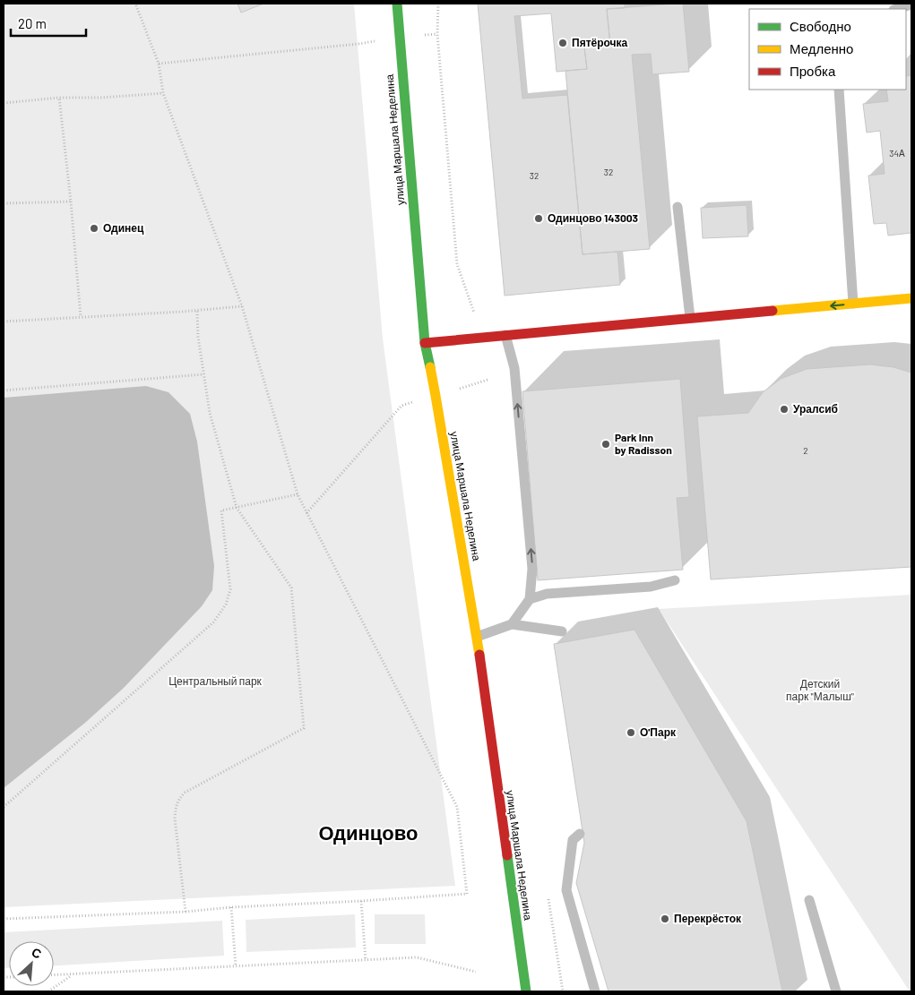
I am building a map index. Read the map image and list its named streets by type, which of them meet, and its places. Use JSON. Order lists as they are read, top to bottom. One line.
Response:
{"streets":{"street":["улица Маршала Неделина"]},"districts":["Одинцово"],"parks":["Центральный парк","Детский парк \"Малыш\""],"places":["Пятёрочка","Одинцово 143003","Одинец","Уралсиб","Park Inn by Radisson","О'Парк","Перекрёсток"],"house_numbers":["34А","32","32","2"],"legend":["Свободно","Медленно","Пробка"],"scale_bar":"20 m","north":"top right"}
